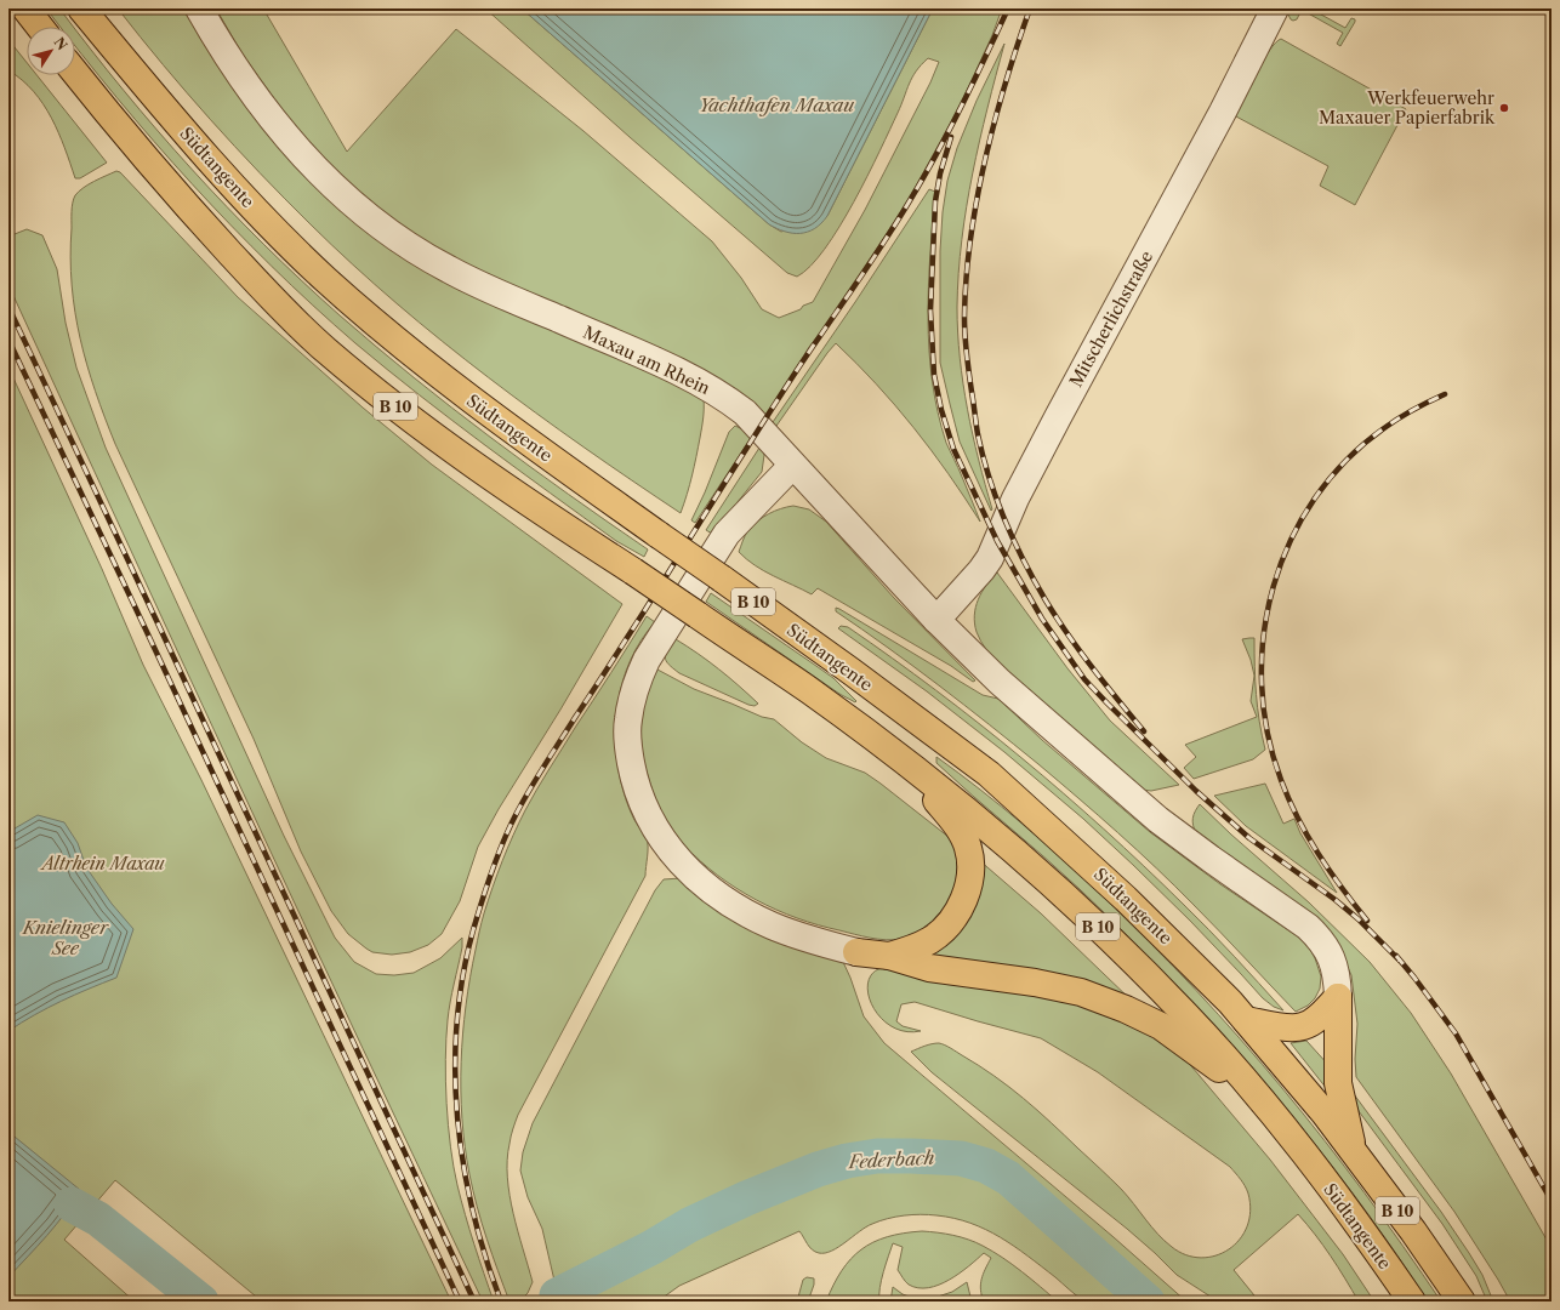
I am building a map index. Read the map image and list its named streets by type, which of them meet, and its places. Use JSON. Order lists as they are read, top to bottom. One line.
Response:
{"streets":{"highway":["Südtangente","B 10"],"street":["Mitscherlichstraße","Maxau am Rhein"]},"crossings":[["Mitscherlichstraße","Maxau am Rhein"]],"water":["Yachthafen Maxau","Knielinger See","Federbach"],"parks":["Altrhein Maxau"],"places":["Werkfeuerwehr Maxauer Papierfabrik"],"north":"top right"}
